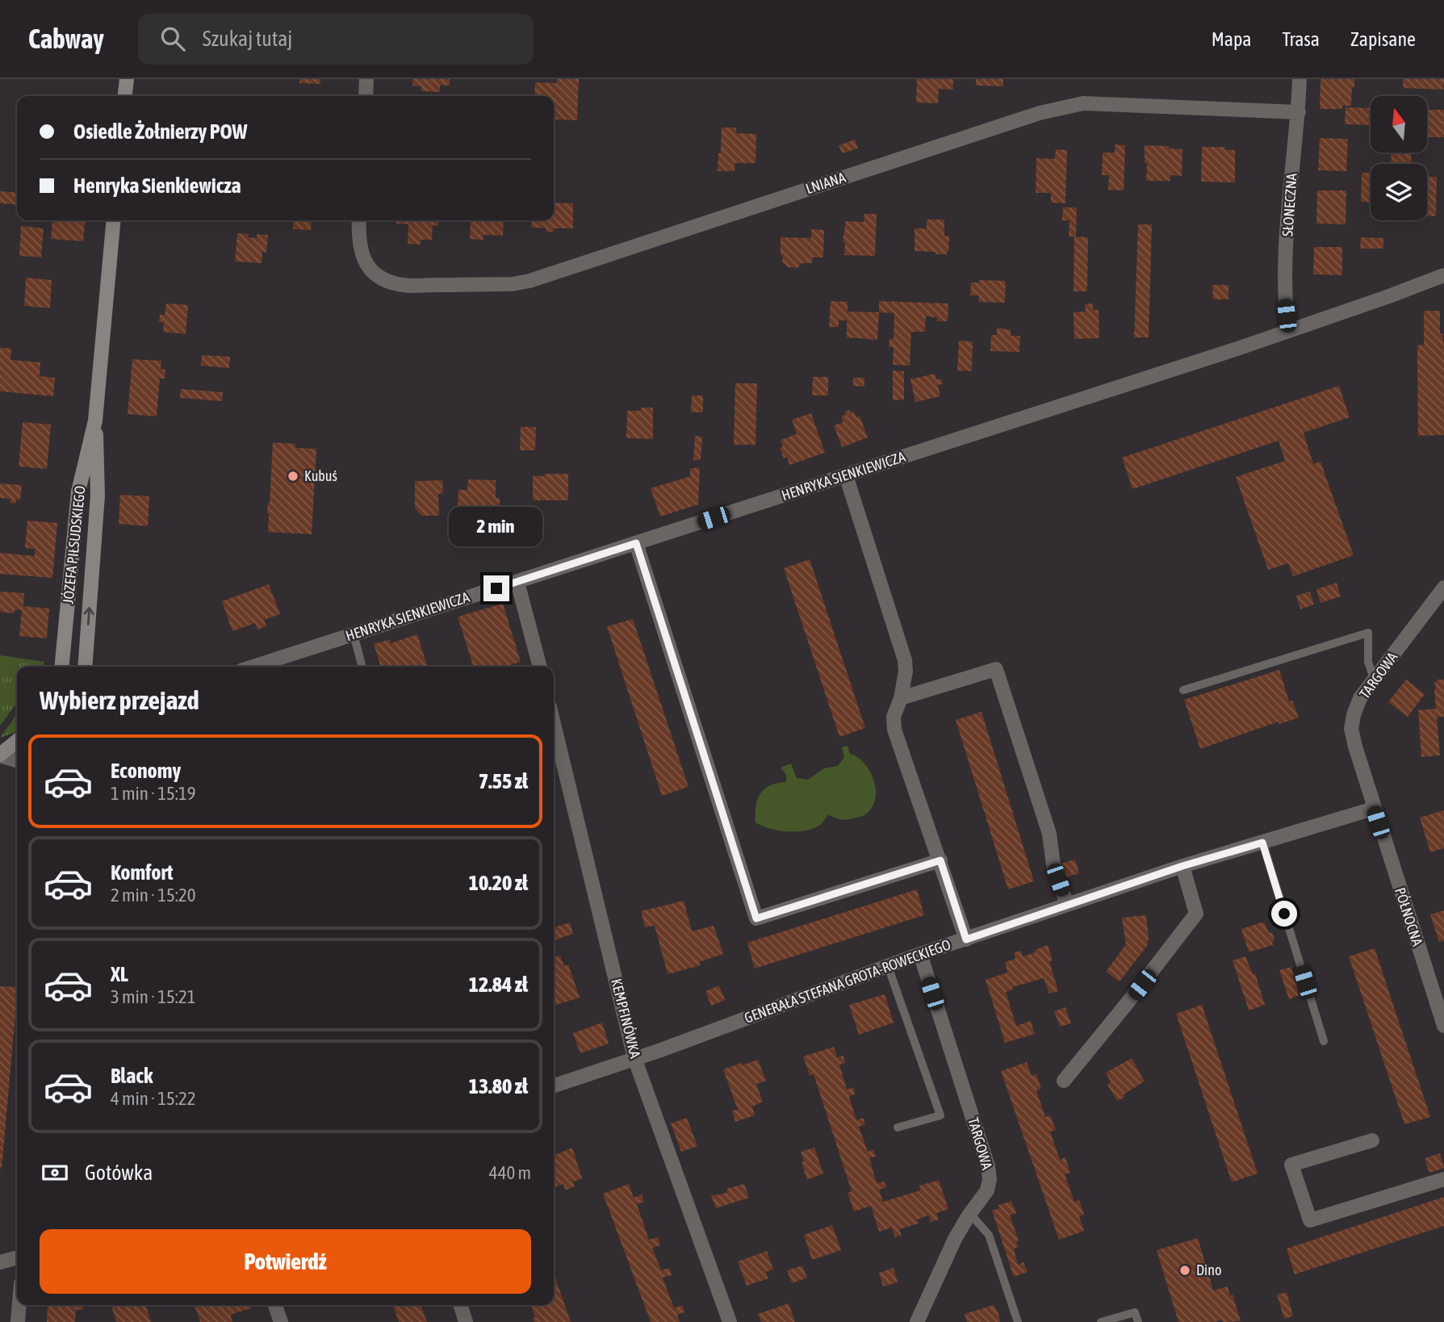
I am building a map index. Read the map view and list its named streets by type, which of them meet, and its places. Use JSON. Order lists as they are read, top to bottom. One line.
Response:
{"streets":{"main road":["JÓZEFA PIŁSUDSKIEGO"],"street":["LNIANA","SŁONECZNA","HENRYKA SIENKIEWICZA","TARGOWA","PÓŁNOCNA","GENERAŁA STEFANA GROTA-ROWECKIEGO","KEMPFINÓWKA"]},"crossings":[["LNIANA","SŁONECZNA"],["SŁONECZNA","HENRYKA SIENKIEWICZA"],["TARGOWA","PÓŁNOCNA"],["TARGOWA","GENERAŁA STEFANA GROTA-ROWECKIEGO"],["PÓŁNOCNA","GENERAŁA STEFANA GROTA-ROWECKIEGO"],["GENERAŁA STEFANA GROTA-ROWECKIEGO","KEMPFINÓWKA"]],"places":["Kubuś","Dino"],"north":"top","page":{"header":"Cabway","search":"Szukaj tutaj","nav":["Mapa","Trasa","Zapisane"],"banner":["Osiedle Żołnierzy POW","Henryka Sienkiewicza"],"bubble":"2 min","heading":"Wybierz przejazd","list":[{"name":"Economy","note":"1 min · 15:19","value":"7.55 zł"},{"name":"Komfort","note":"2 min · 15:20","value":"10.20 zł"},{"name":"XL","note":"3 min · 15:21","value":"12.84 zł"},{"name":"Black","note":"4 min · 15:22","value":"13.80 zł"}],"pay":["Gotówka","440 m"],"buttons":"Potwierdź"}}
